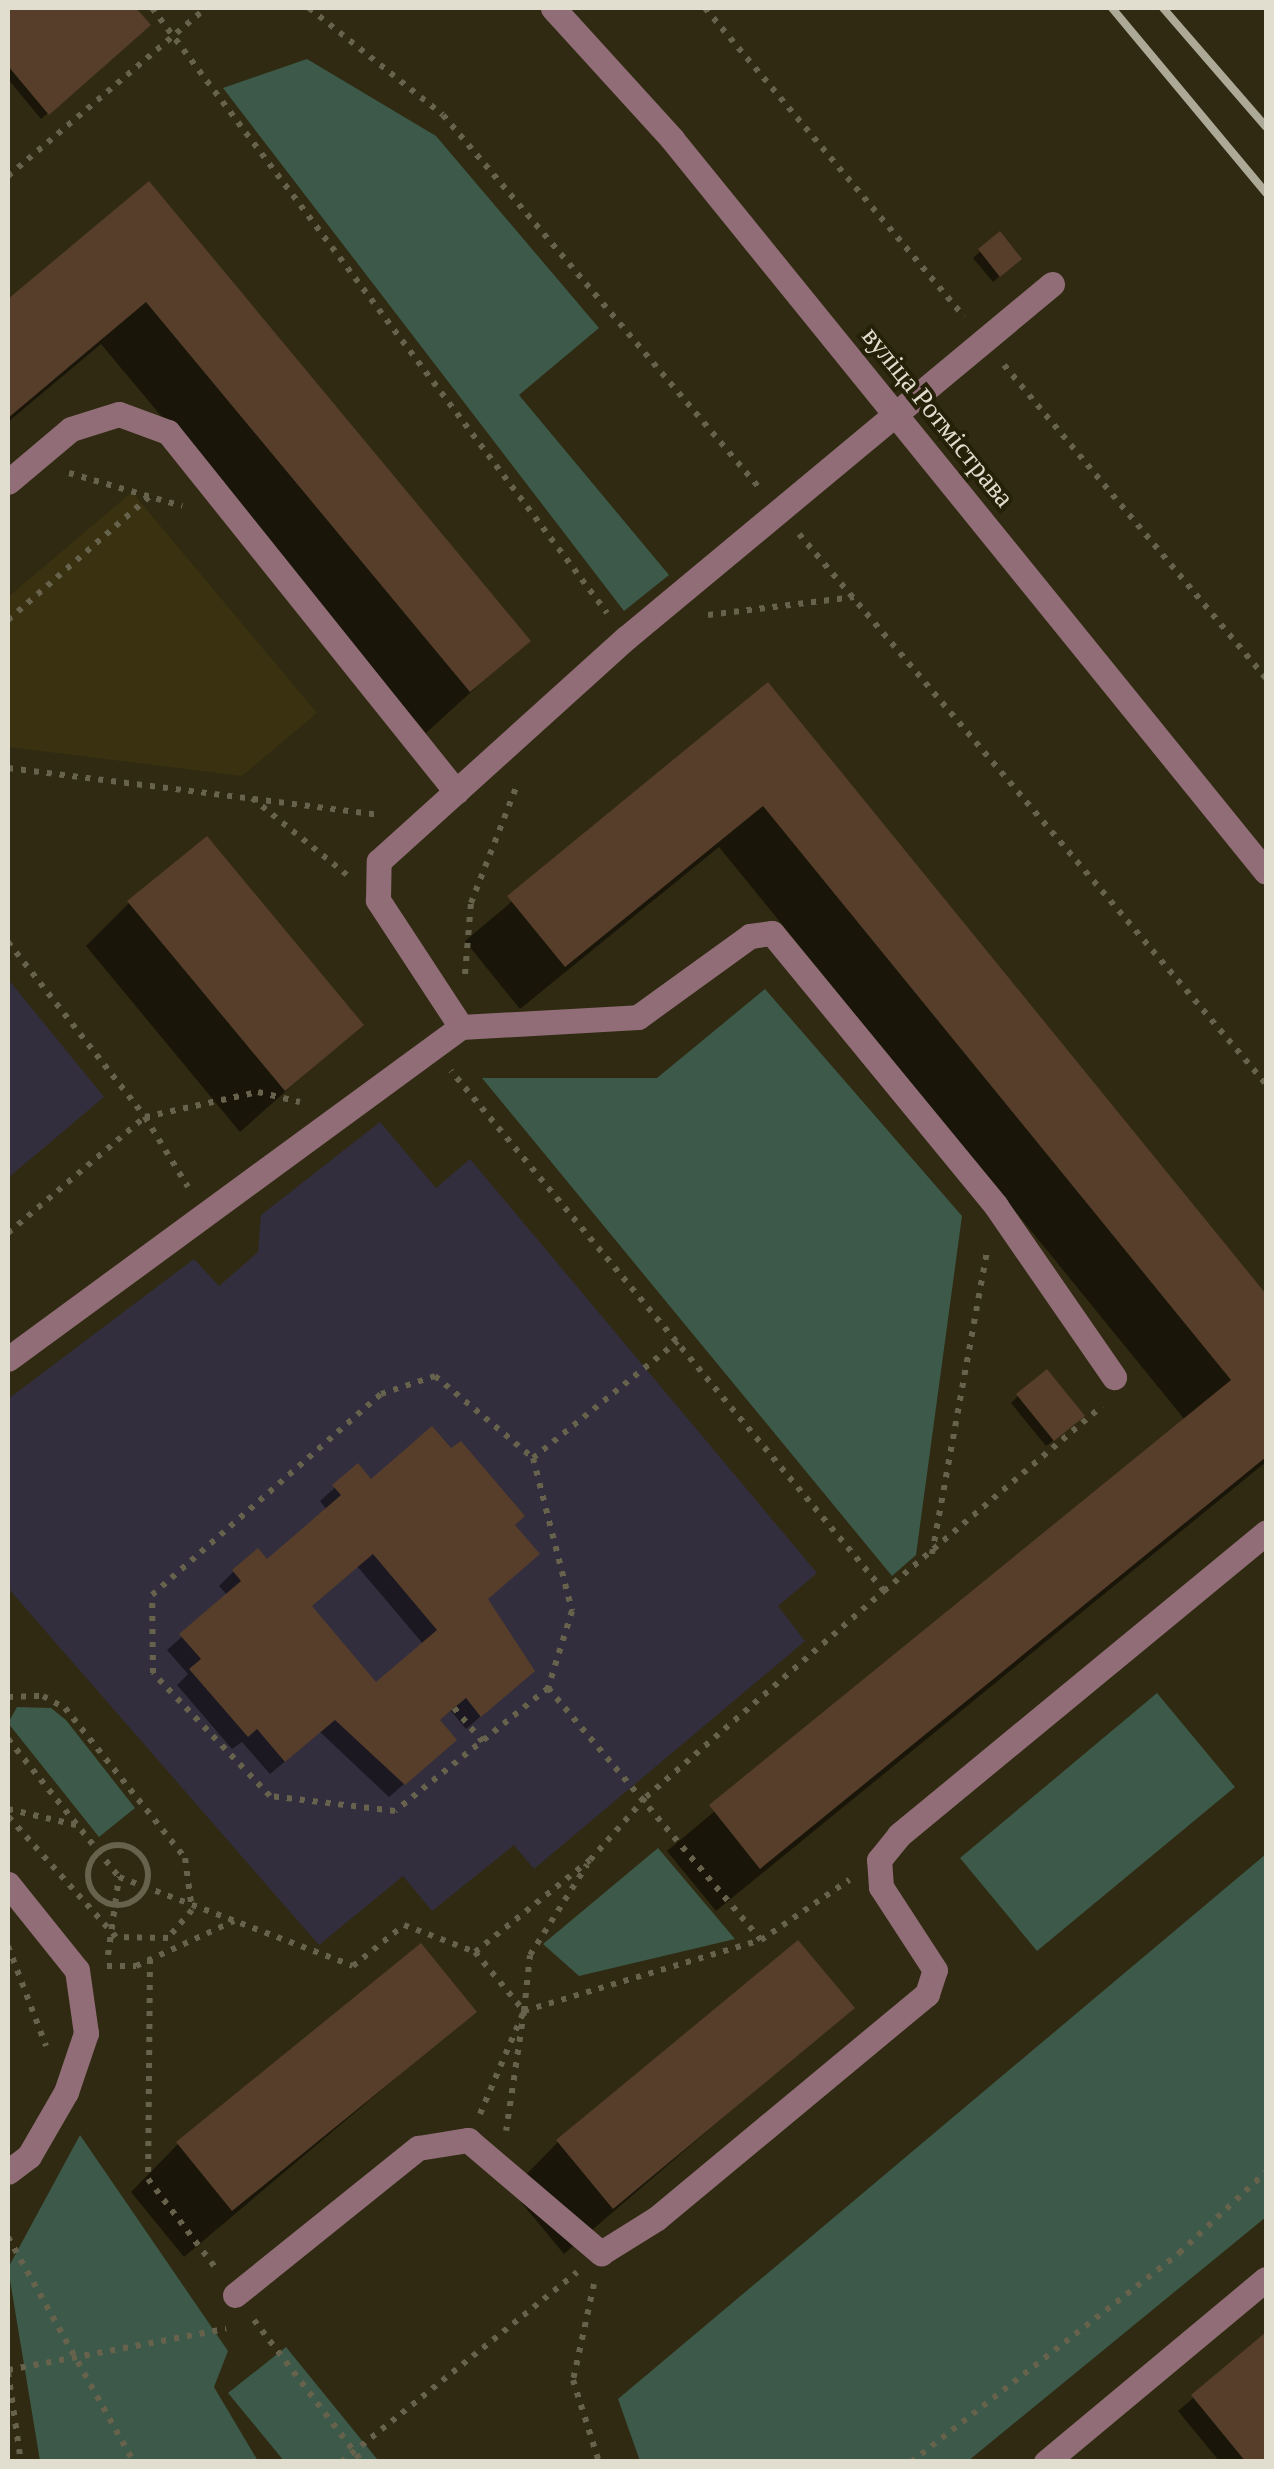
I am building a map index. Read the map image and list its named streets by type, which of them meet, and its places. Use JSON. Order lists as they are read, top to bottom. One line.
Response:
{"streets":{"street":["вуліца Ротмістрава"]}}
